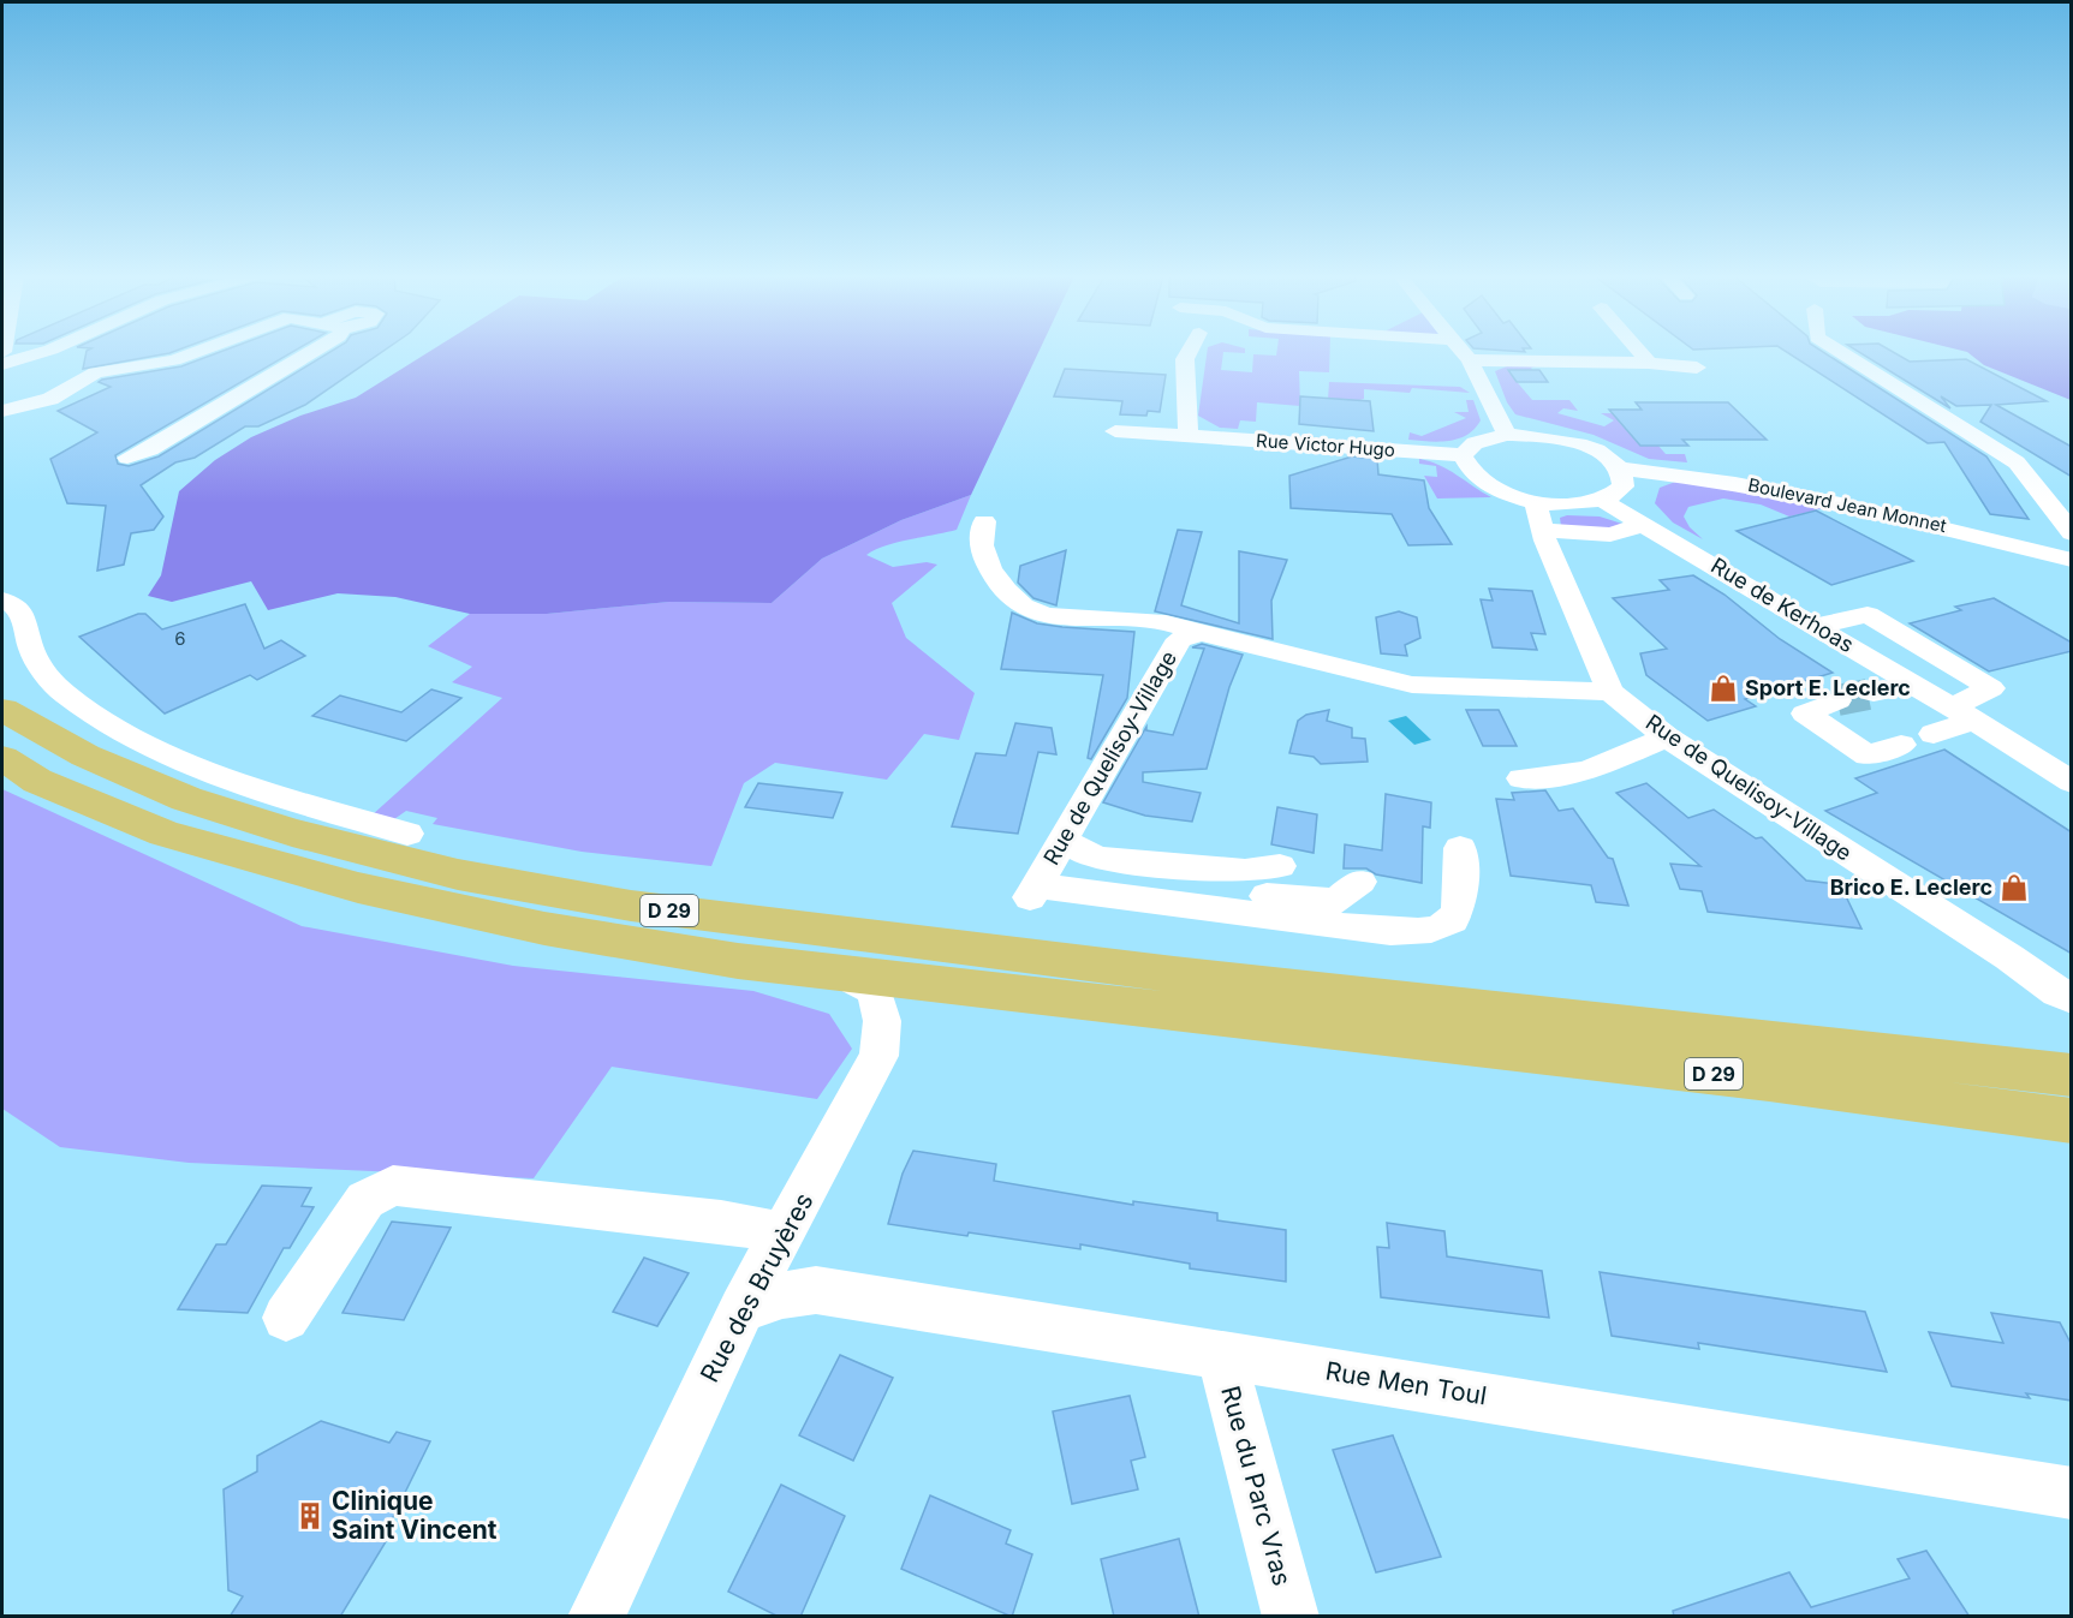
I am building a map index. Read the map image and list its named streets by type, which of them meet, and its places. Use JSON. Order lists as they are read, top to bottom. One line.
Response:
{"streets":{"main road":["D 29"],"street":["Rue Victor Hugo","Boulevard Jean Monnet","Rue de Kerhoas","Rue de Quelisoy-Village","Rue des Bruyères","Rue Men Toul","Rue du Parc Vras"]},"crossings":[["D 29","Rue des Bruyères"],["Rue des Bruyères","Rue Men Toul"],["Rue Men Toul","Rue du Parc Vras"]],"places":{"shop":["Sport E. Leclerc","Brico E. Leclerc"],"building":["Clinique Saint Vincent"]},"house_numbers":["6"]}
